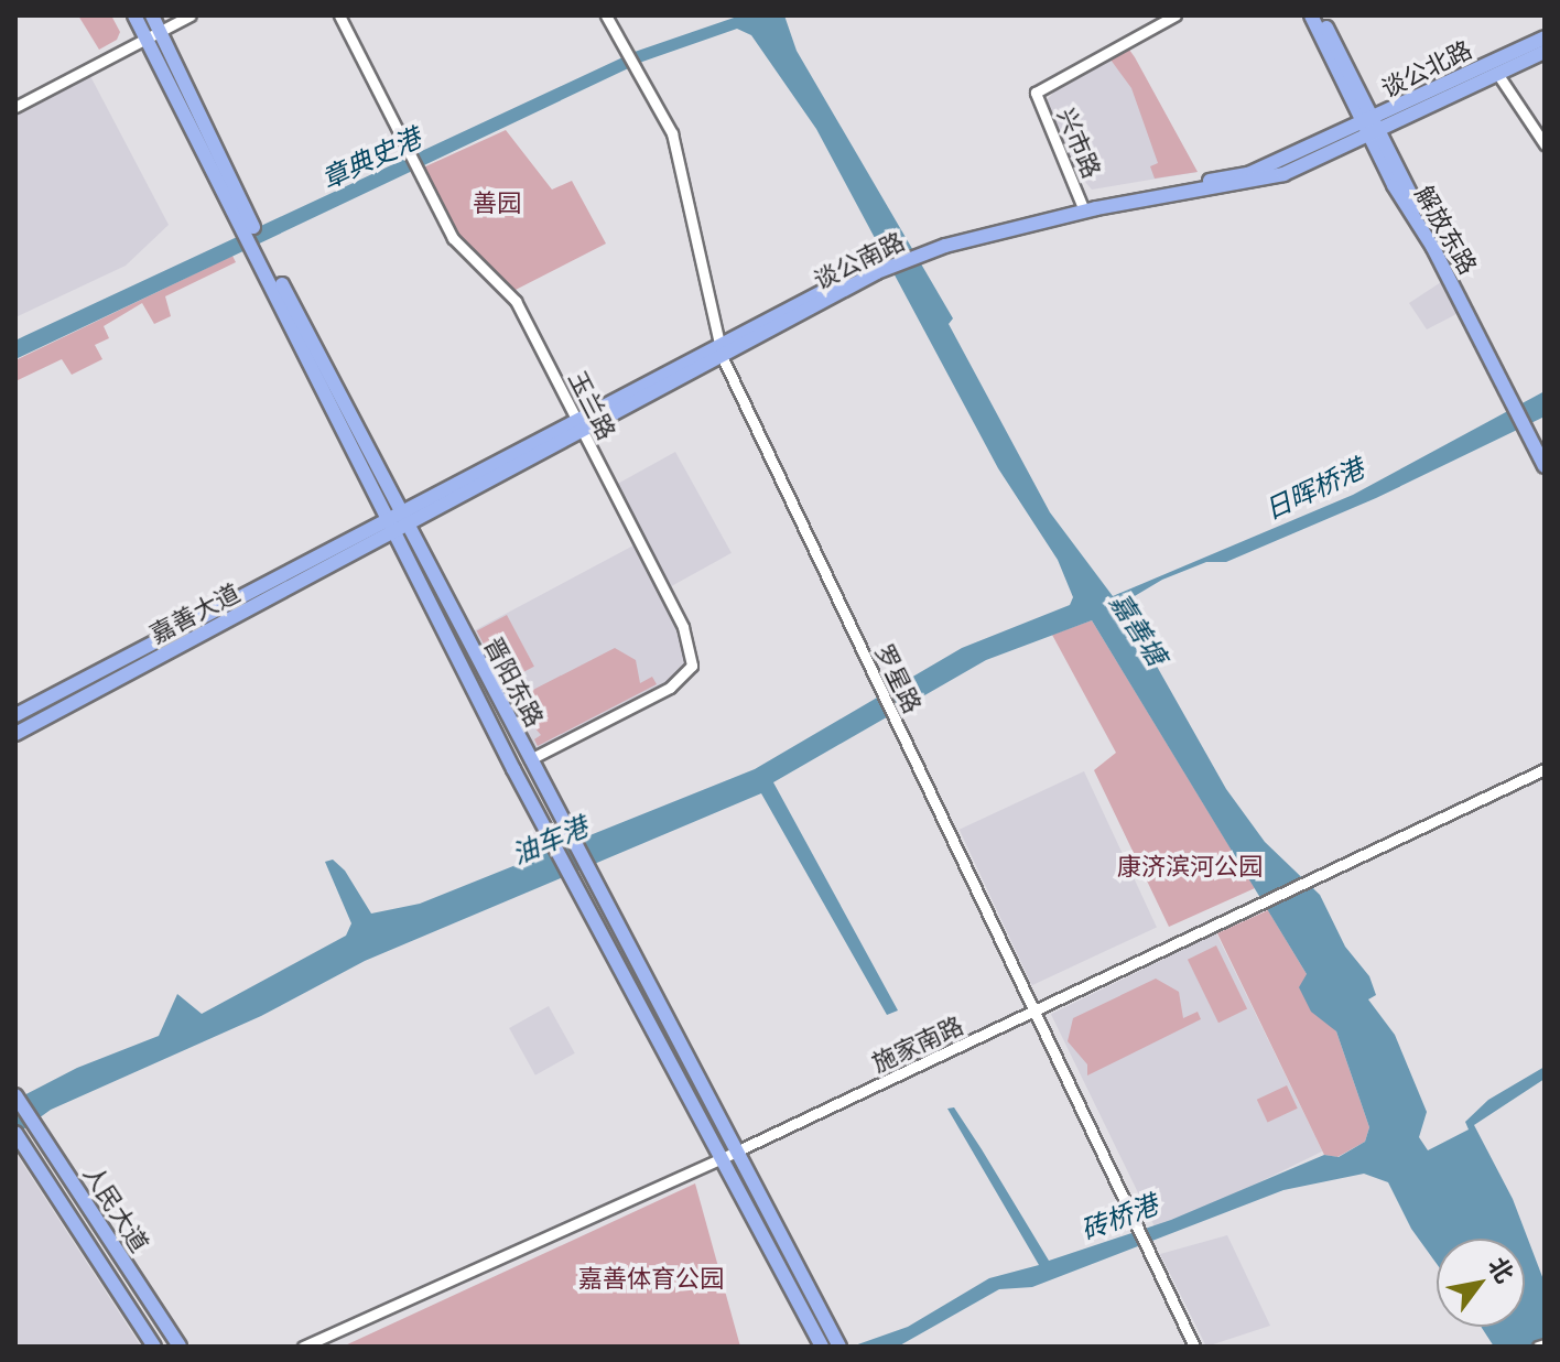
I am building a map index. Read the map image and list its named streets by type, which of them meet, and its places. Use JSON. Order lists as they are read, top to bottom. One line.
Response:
{"streets":{"main road":["谈公北路","解放东路","谈公南路","嘉善大道","晋阳东路","人民大道"],"street":["兴市路","玉兰路","罗星路","施家南路"]},"crossings":[["谈公北路","解放东路"],["谈公北路","谈公南路"],["兴市路","谈公南路"],["解放东路","谈公南路"],["谈公南路","玉兰路"],["谈公南路","嘉善大道"],["谈公南路","罗星路"],["谈公南路","晋阳东路"],["玉兰路","晋阳东路"],["嘉善大道","晋阳东路"],["罗星路","施家南路"],["晋阳东路","施家南路"]],"water":["章典史港","日晖桥港","嘉善塘","油车港","砖桥港"],"parks":["善园","康济滨河公园","嘉善体育公园"],"north":"top right"}
